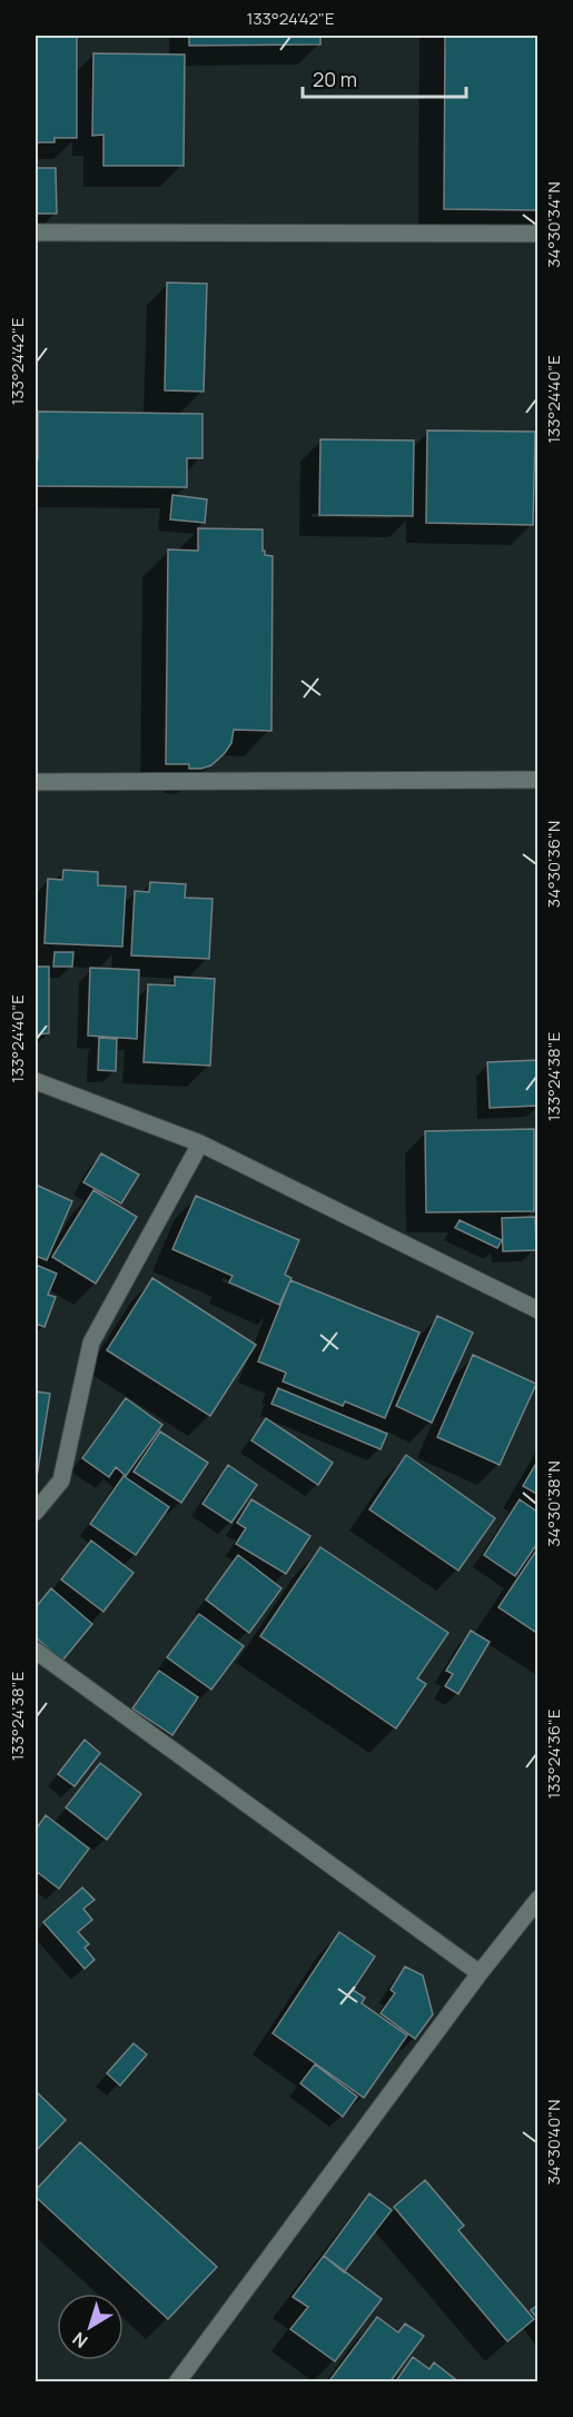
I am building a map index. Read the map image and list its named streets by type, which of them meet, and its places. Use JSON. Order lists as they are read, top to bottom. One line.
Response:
{"scale_bar":"20 m","north":"bottom left","coordinates":["133°24'42\"E","34°30'34\"N","133°24'40\"E","34°30'36\"N","133°24'38\"E","34°30'38\"N","133°24'36\"E","34°30'40\"N"]}
